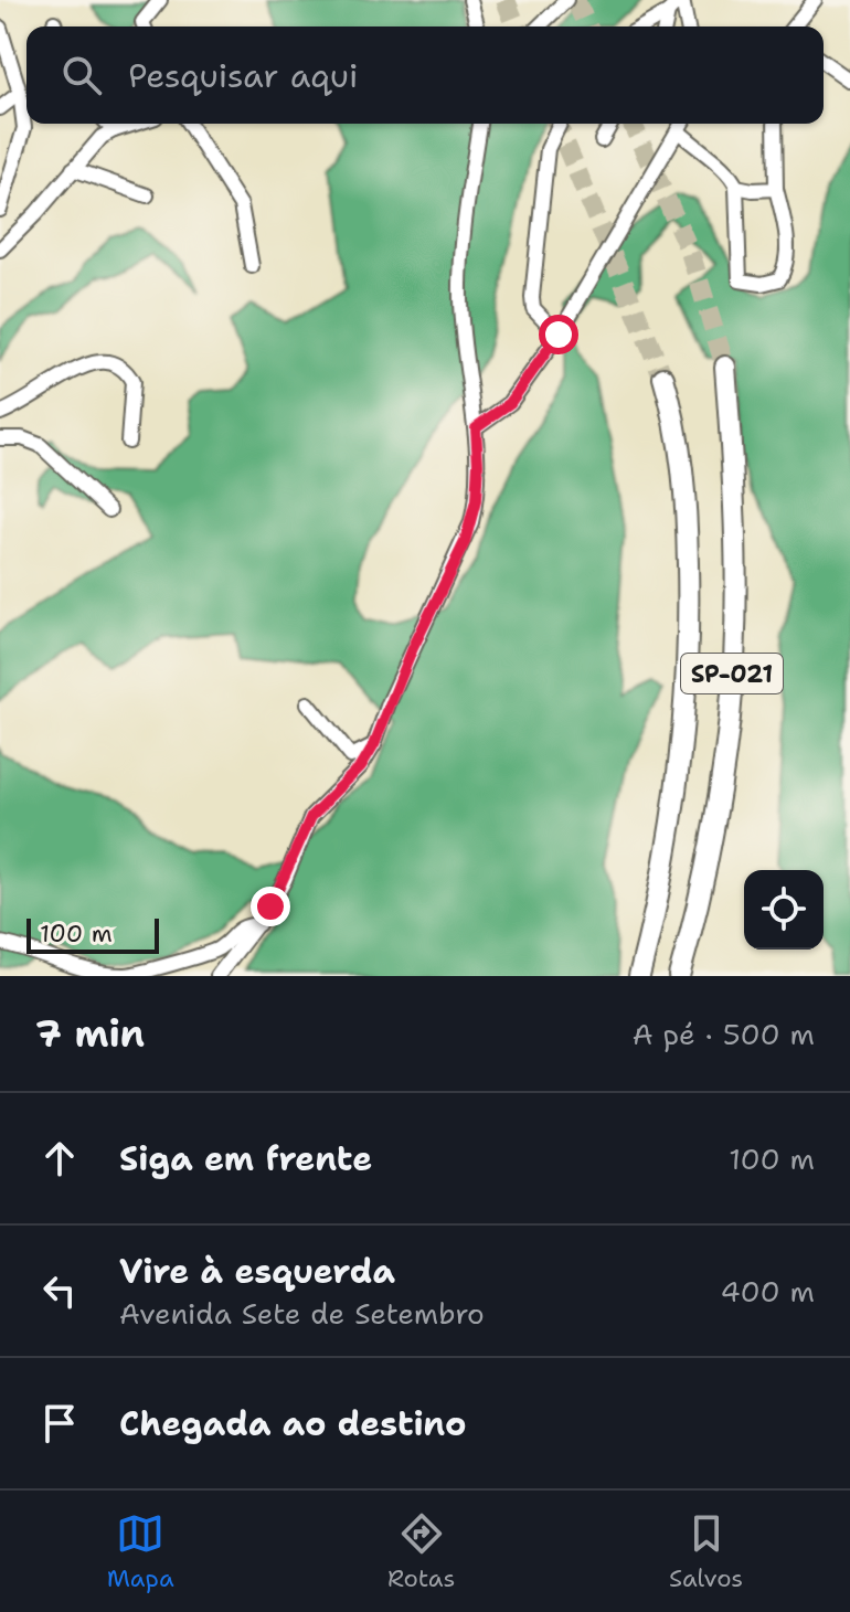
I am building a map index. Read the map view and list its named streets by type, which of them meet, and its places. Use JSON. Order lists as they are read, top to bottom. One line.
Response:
{"streets":{"highway":["SP-021"]},"scale_bar":"100 m","page":{"search":"Pesquisar aqui","scale":"100 m","heading":["7 min","A pé · 500 m"],"list":[["Siga em frente","100 m"],["Vire à esquerda","Avenida Sete de Setembro","400 m"],"Chegada ao destino"],"nav":["Mapa","Rotas","Salvos"]}}
